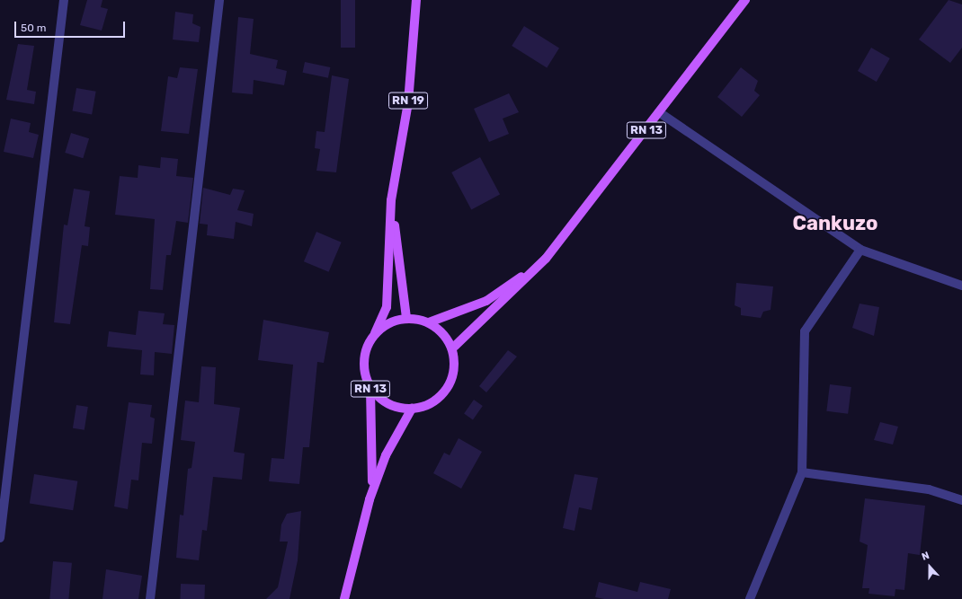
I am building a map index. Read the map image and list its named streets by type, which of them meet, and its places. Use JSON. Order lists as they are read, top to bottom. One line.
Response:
{"streets":{"main road":["RN 19","RN 13"]},"crossings":[["RN 19","RN 13"]],"districts":["Cankuzo"],"scale_bar":"50 m","north":"top"}
